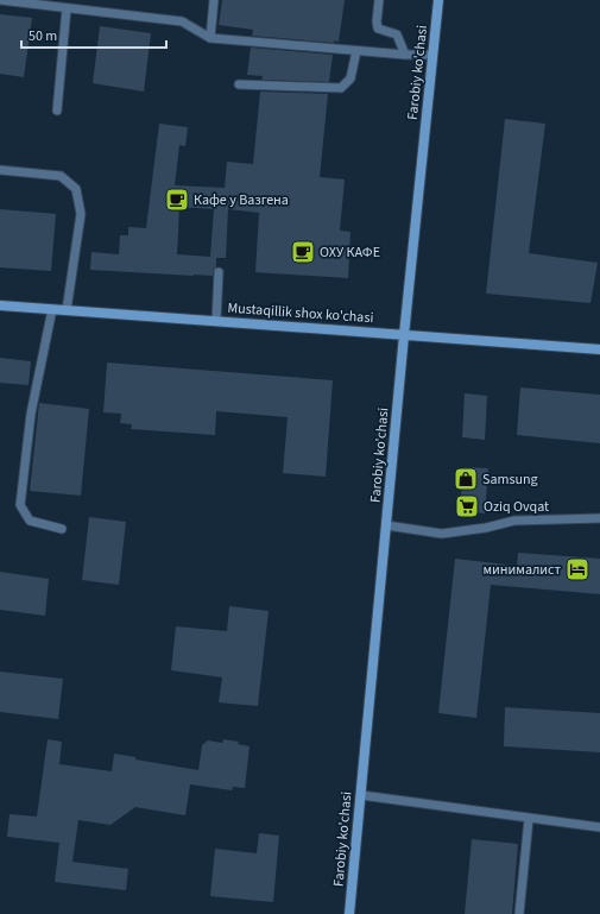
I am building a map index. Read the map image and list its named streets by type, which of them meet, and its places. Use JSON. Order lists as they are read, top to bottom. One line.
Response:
{"streets":{"main road":["Farobiy ko'chasi","Mustaqillik shox ko'chasi"]},"crossings":[["Farobiy ko'chasi","Mustaqillik shox ko'chasi"]],"places":{"cafe":["Кафе у Вазгена","ОХУ КАФЕ"],"shop":["Samsung"],"supermarket":["Oziq Ovqat"],"hotel":["минималист"]},"scale_bar":"50 m"}
